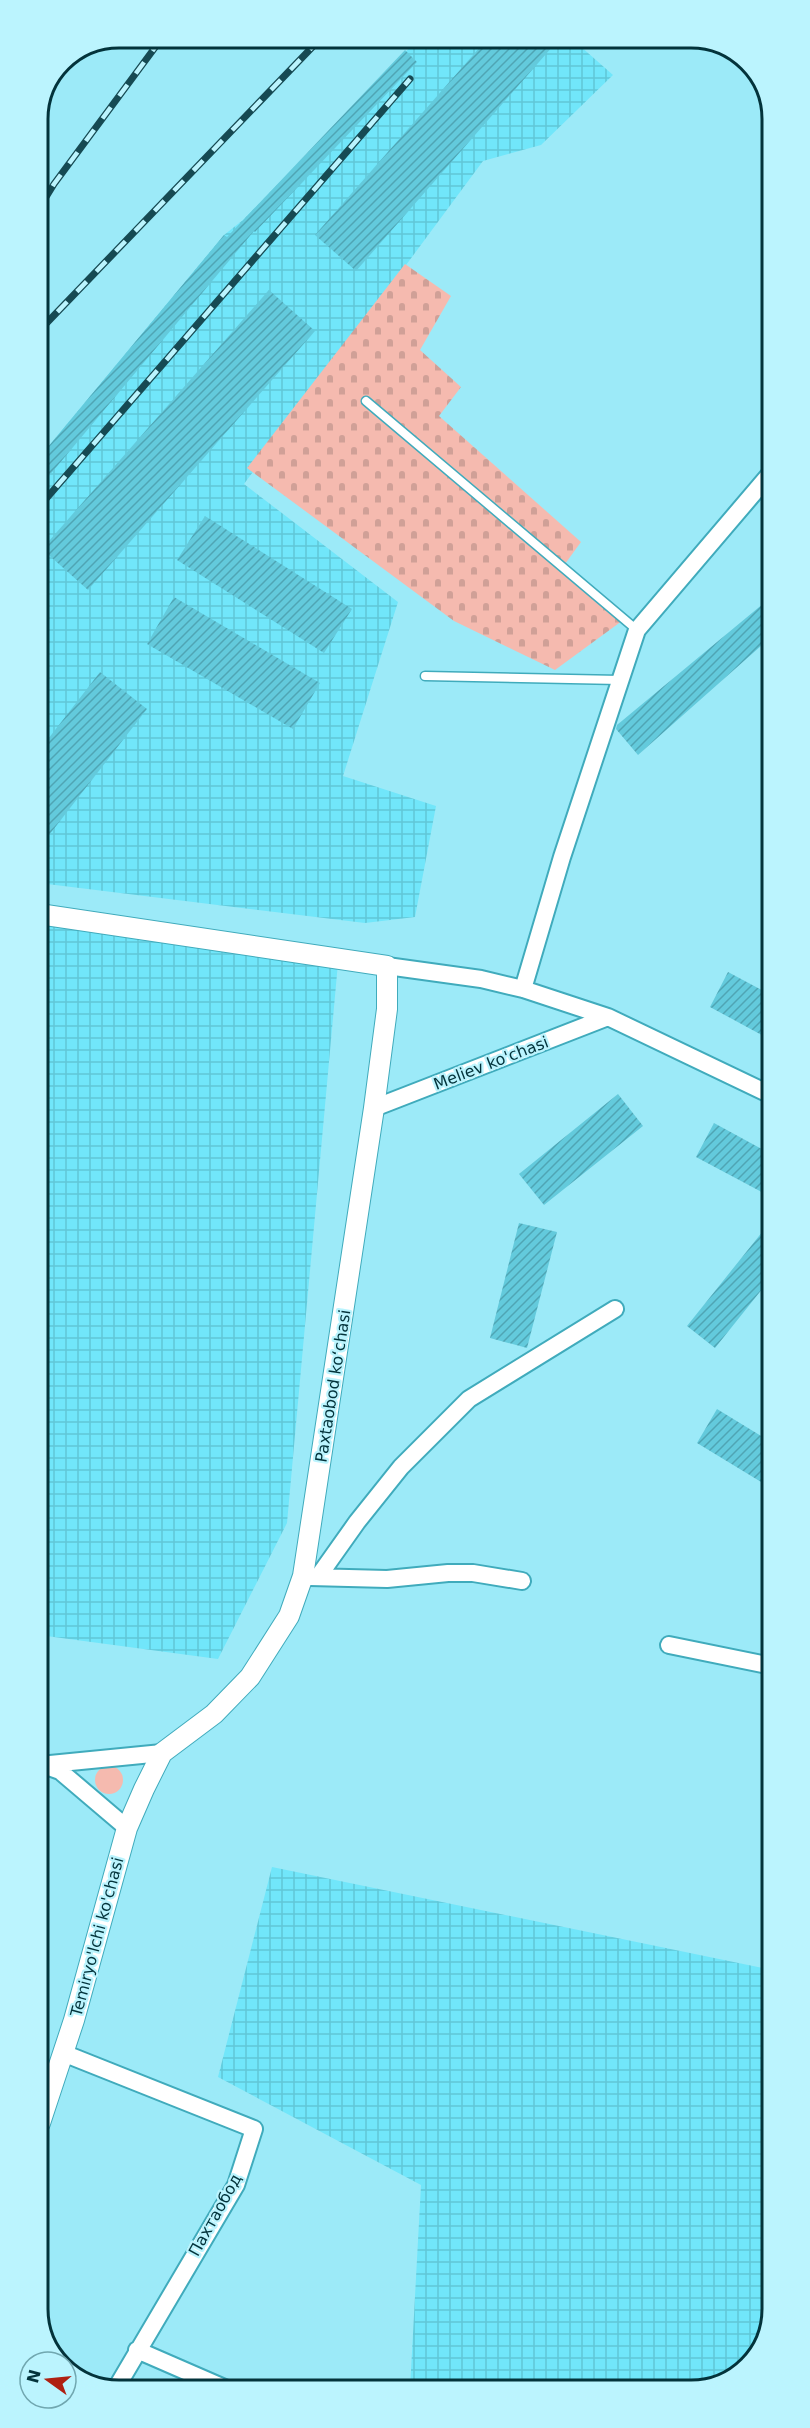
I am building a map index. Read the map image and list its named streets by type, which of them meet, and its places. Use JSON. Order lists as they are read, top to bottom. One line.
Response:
{"streets":{"street":["Meliev ko'chasi","Paxtaobod ko‘chasi","Temiryo'lchi ko'chasi","Пахтаобод"]},"crossings":[["Meliev ko'chasi","Paxtaobod ko‘chasi"],["Paxtaobod ko‘chasi","Temiryo'lchi ko'chasi"],["Temiryo'lchi ko'chasi","Пахтаобод"]],"north":"left"}
